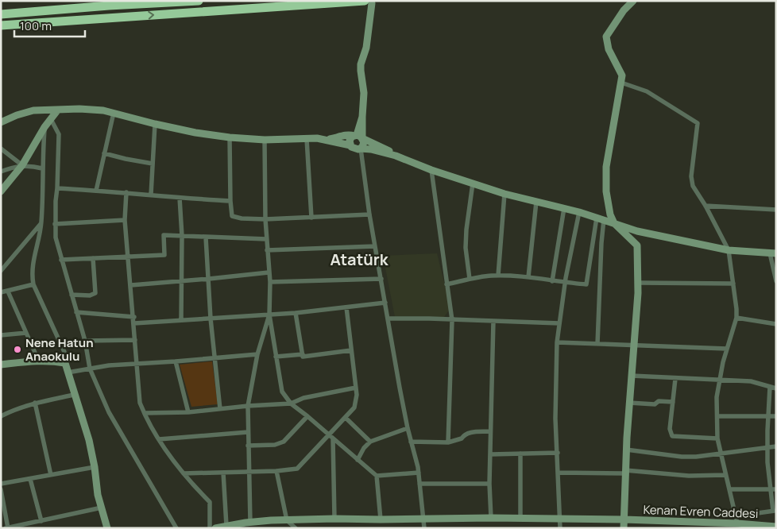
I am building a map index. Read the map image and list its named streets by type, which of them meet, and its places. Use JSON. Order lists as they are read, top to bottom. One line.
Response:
{"streets":{"street":["Kenan Evren Caddesi"]},"districts":["Atatürk"],"places":["Nene Hatun Anaokulu"],"scale_bar":"100 m"}
